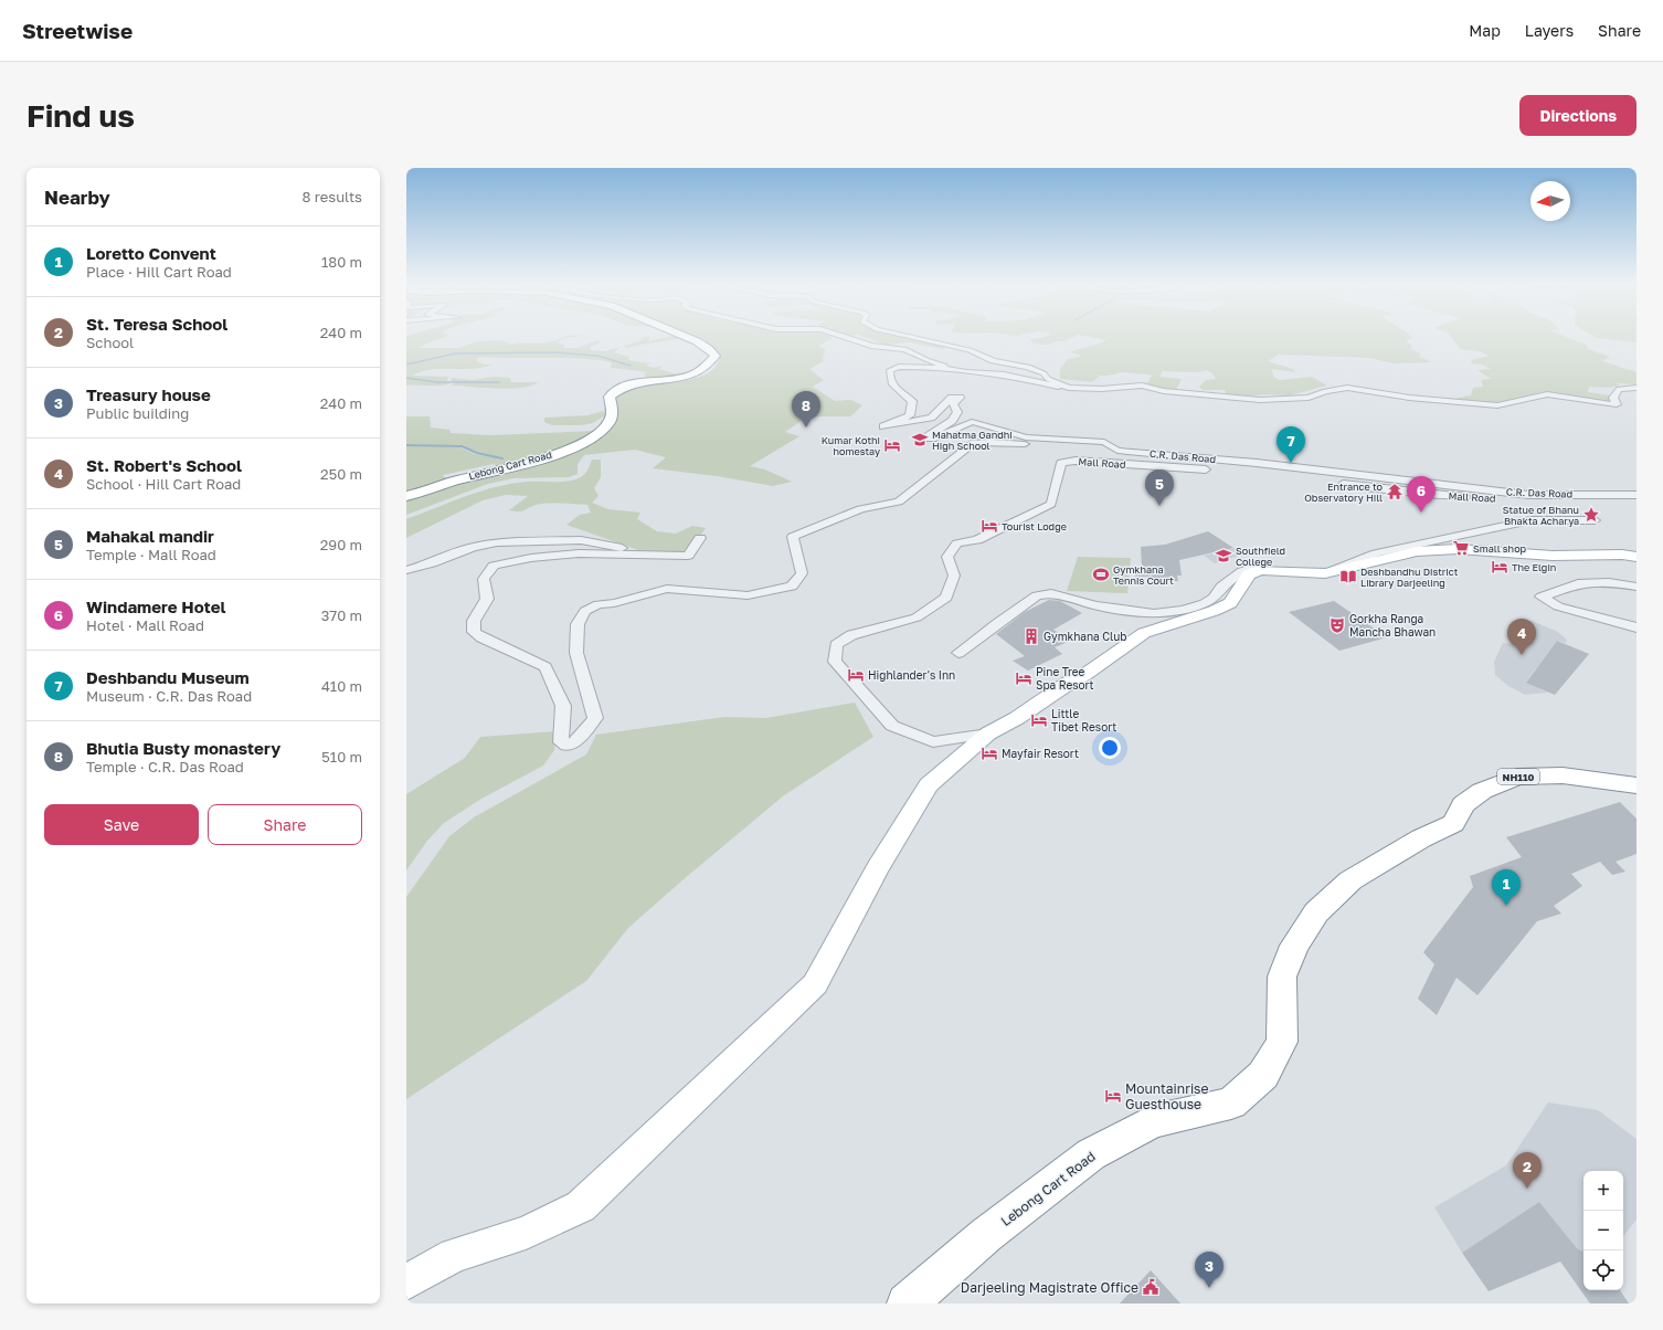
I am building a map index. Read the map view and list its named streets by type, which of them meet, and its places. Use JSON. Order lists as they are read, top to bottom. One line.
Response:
{"streets":{"highway":["Lebong Cart Road","NH110"],"street":["C.R. Das Road","Mall Road"]},"places":{"school or university":["Mahatma Gandhi High School","Southfield College"],"hotel":["Kumar Kothi homestay","Tourist Lodge","The Elgin","Highlander's Inn","Pine Tree Spa Resort","Little Tibet Resort","Mayfair Resort","Mountainrise Guesthouse"],"temple":["Entrance to Observatory Hill"],"place":["Statue of Bhanu Bhakta Acharya"],"supermarket":["Small shop"],"sports":["Gymkhana Tennis Court"],"library":["Deshbandhu District Library Darjeeling"],"theatre":["Gorkha Ranga Mancha Bhawan"],"building":["Gymkhana Club"],"public building":["Darjeeling Magistrate Office"]},"north":"left","page":{"header":"Streetwise","nav":["Map","Layers","Share"],"buttons":["Directions",["Save","Share"]],"title":"Find us","heading":["Nearby","8 results"],"list":[{"mark":"1","name":"Loretto Convent","note":"Place · Hill Cart Road","value":"180 m"},{"mark":"2","name":"St. Teresa School","note":"School","value":"240 m"},{"mark":"3","name":"Treasury house","note":"Public building","value":"240 m"},{"mark":"4","name":"St. Robert's School","note":"School · Hill Cart Road","value":"250 m"},{"mark":"5","name":"Mahakal mandir","note":"Temple · Mall Road","value":"290 m"},{"mark":"6","name":"Windamere Hotel","note":"Hotel · Mall Road","value":"370 m"},{"mark":"7","name":"Deshbandu Museum","note":"Museum · C.R. Das Road","value":"410 m"},{"mark":"8","name":"Bhutia Busty monastery","note":"Temple · C.R. Das Road","value":"510 m"}],"pins":["8","7","5","6","4","1","2","3"],"map_buttons":["+","−"]}}
